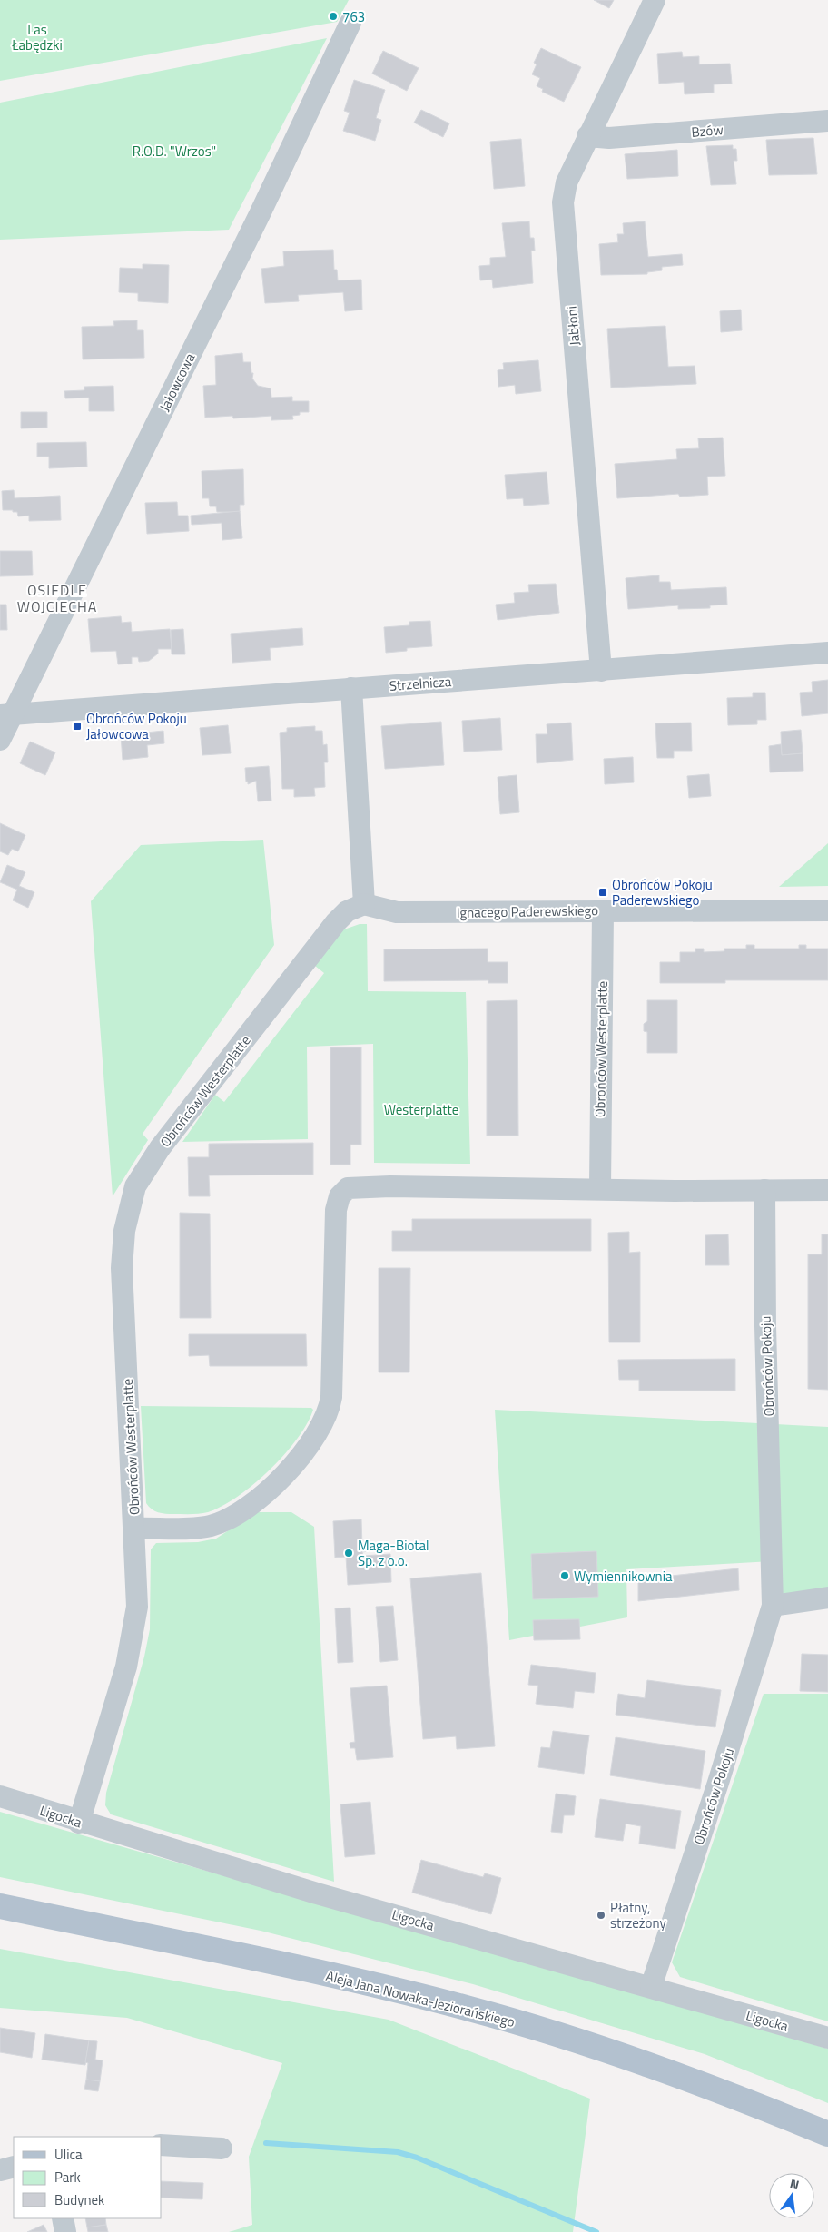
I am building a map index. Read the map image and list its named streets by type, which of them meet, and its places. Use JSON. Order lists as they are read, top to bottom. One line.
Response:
{"streets":{"main road":["Aleja Jana Nowaka-Jeziorańskiego"],"street":["Bzów","Jabłoni","Jałowcowa","Strzelnicza","Ignacego Paderewskiego","Obrońców Westerplatte","Obrońców Pokoju","Ligocka"]},"crossings":[["Bzów","Jabłoni"],["Jabłoni","Strzelnicza"],["Jałowcowa","Strzelnicza"],["Ignacego Paderewskiego","Obrońców Westerplatte"],["Obrońców Westerplatte","Obrońców Pokoju"],["Obrońców Westerplatte","Ligocka"],["Obrońców Pokoju","Ligocka"]],"districts":["OSIEDLE WOJCIECHA"],"parks":["Las Łabędzki","R.O.D. \"Wrzos\"","Westerplatte"],"places":{"other":["763","Maga-Biotal Sp. z o.o.","Wymiennikownia","Płatny, strzeżony"],"transit":["Obrońców Pokoju Jałowcowa","Obrońców Pokoju Paderewskiego"]},"legend":["Ulica","Park","Budynek"],"north":"top"}
